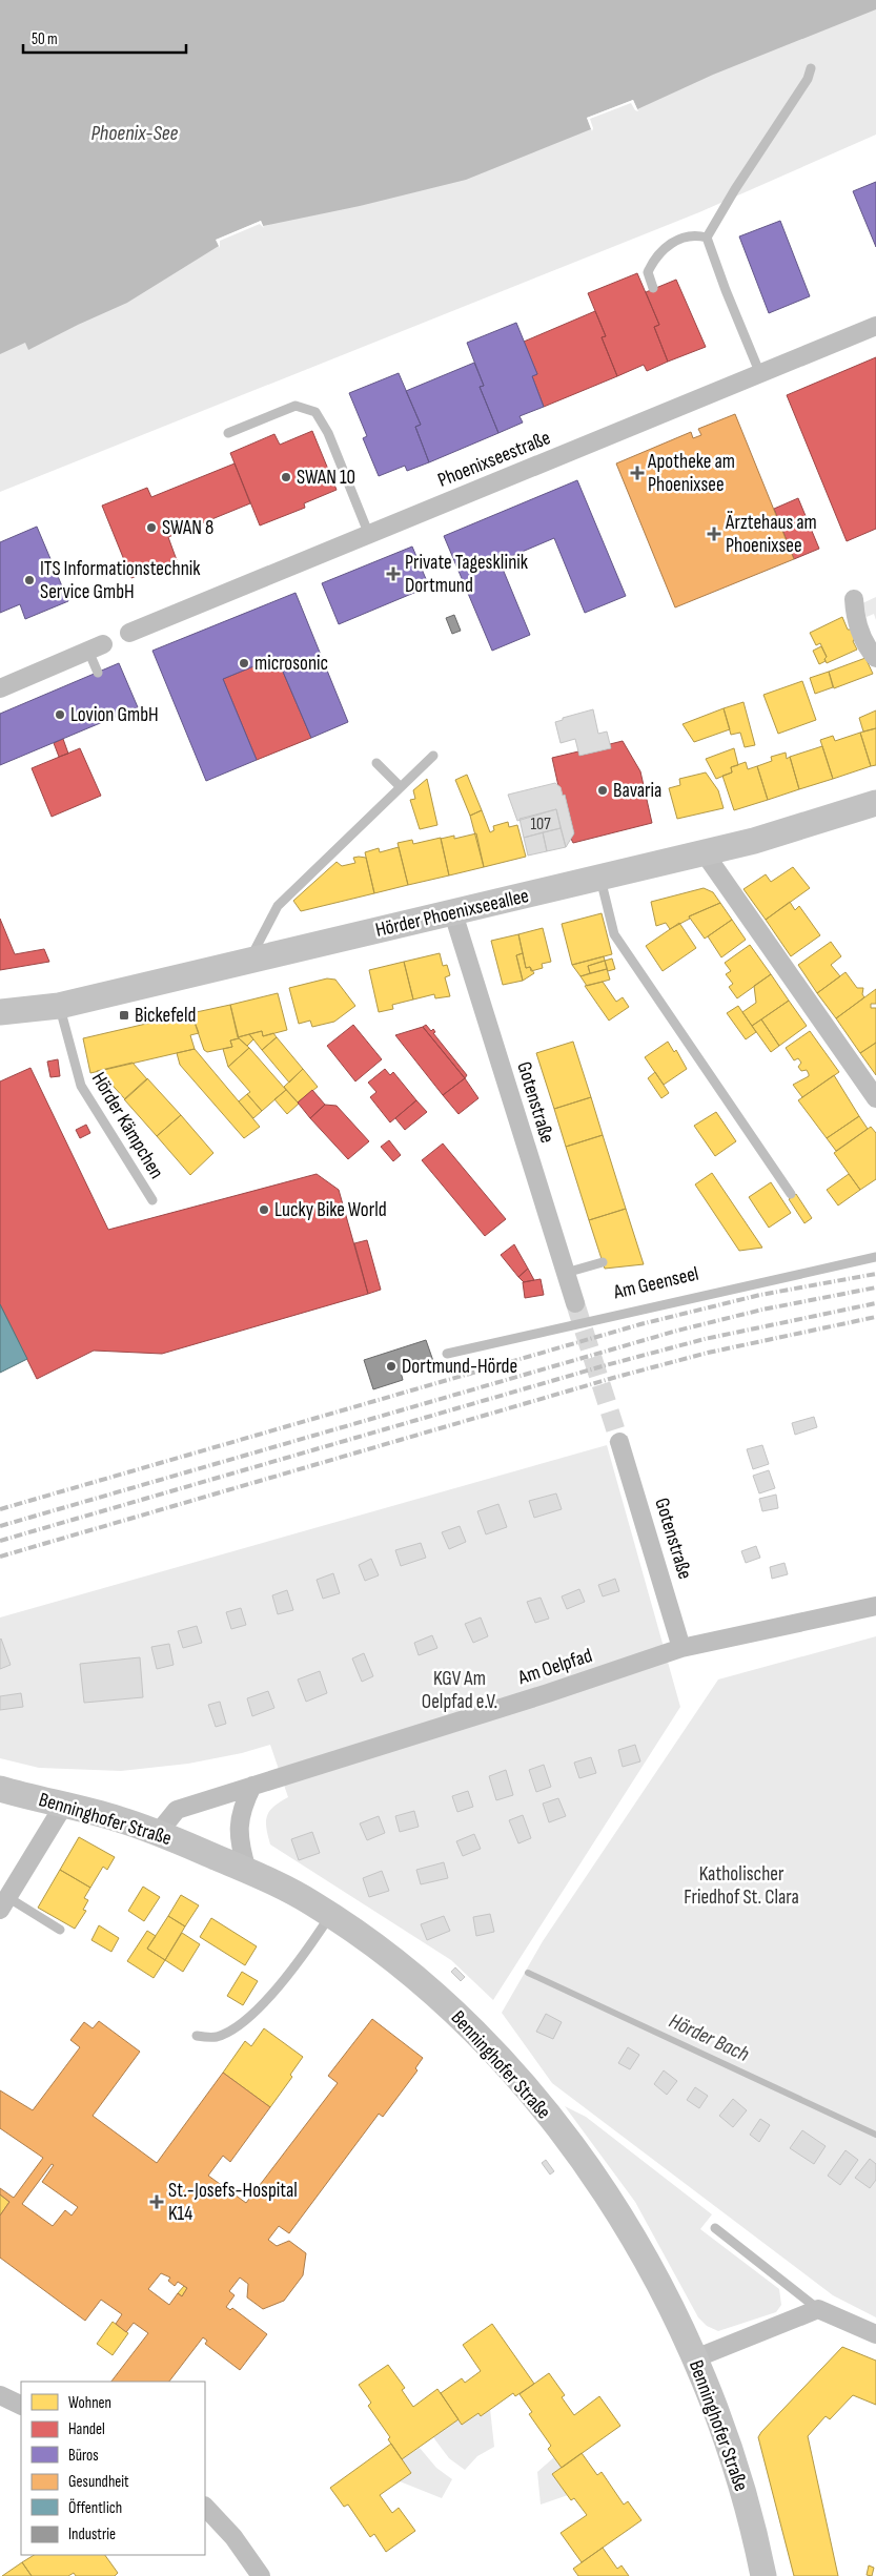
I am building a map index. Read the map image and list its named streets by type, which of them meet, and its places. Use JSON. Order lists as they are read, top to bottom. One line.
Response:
{"streets":{"main road":["Hörder Phoenixseeallee","Benninghofer Straße"],"street":["Phoenixseestraße","Gotenstraße","Am Oelpfad"],"lane":["Hörder Kämpchen","Am Geenseel"]},"crossings":[["Hörder Phoenixseeallee","Gotenstraße"],["Hörder Phoenixseeallee","Hörder Kämpchen"],["Gotenstraße","Am Oelpfad"],["Am Oelpfad","Benninghofer Straße"]],"water":["Phoenix-See","Hörder Bach"],"parks":["KGV Am Oelpfad e.V.","Katholischer Friedhof St. Clara"],"places":{"health":["Apotheke am Phoenixsee","Ärztehaus am Phoenixsee","Private Tagesklinik Dortmund","St.-Josefs-Hospital K14"],"other":["SWAN 10","SWAN 8","ITS Informationstechnik Service GmbH","microsonic","Lovion GmbH","Bavaria","Lucky Bike World","Dortmund-Hörde"],"transit":["Bickefeld"]},"house_numbers":["107"],"legend":["Wohnen","Handel","Büros","Gesundheit","Öffentlich","Industrie"],"scale_bar":"50 m"}
